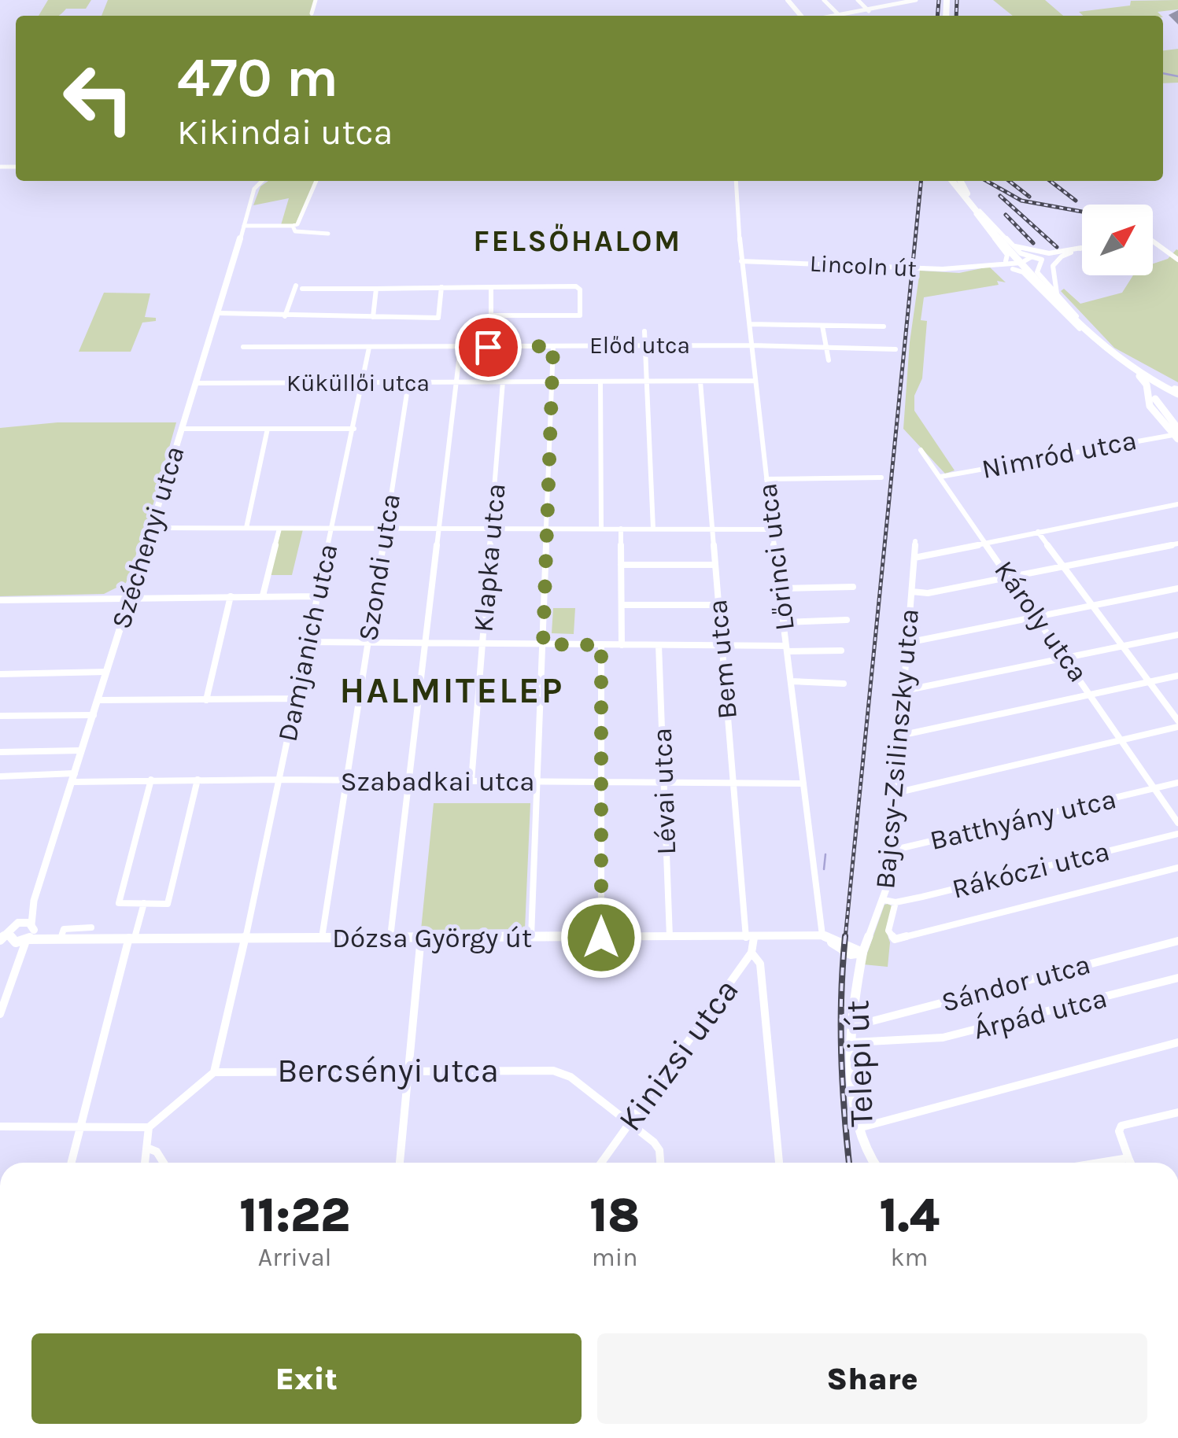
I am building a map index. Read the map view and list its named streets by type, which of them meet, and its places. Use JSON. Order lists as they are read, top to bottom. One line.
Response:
{"streets":{"main road":["Dózsa György út","Telepi út"],"street":["Lincoln út","Előd utca","Küküllői utca","Nimród utca","Széchenyi utca","Lőrinci utca","Klapka utca","Szondi utca","Károly utca","Damjanich utca","Bem utca","Bajcsy-Zsilinszky utca","Szabadkai utca","Lévai utca","Batthyány utca","Rákóczi utca","Sándor utca","Árpád utca","Kinizsi utca","Bercsényi utca"]},"crossings":[["Lincoln út","Lőrinci utca"],["Előd utca","Lőrinci utca"],["Előd utca","Damjanich utca"],["Küküllői utca","Széchenyi utca"],["Küküllői utca","Lőrinci utca"],["Küküllői utca","Klapka utca"],["Küküllői utca","Szondi utca"],["Küküllői utca","Damjanich utca"],["Küküllői utca","Bem utca"],["Nimród utca","Károly utca"],["Széchenyi utca","Szabadkai utca"],["Széchenyi utca","Dózsa György út"],["Lőrinci utca","Szabadkai utca"],["Lőrinci utca","Dózsa György út"],["Klapka utca","Szabadkai utca"],["Szondi utca","Szabadkai utca"],["Szondi utca","Dózsa György út"],["Károly utca","Batthyány utca"],["Damjanich utca","Szabadkai utca"],["Damjanich utca","Dózsa György út"],["Damjanich utca","Bercsényi utca"],["Bem utca","Szabadkai utca"],["Bem utca","Dózsa György út"],["Bem utca","Kinizsi utca"],["Bajcsy-Zsilinszky utca","Batthyány utca"],["Bajcsy-Zsilinszky utca","Rákóczi utca"],["Bajcsy-Zsilinszky utca","Dózsa György út"],["Bajcsy-Zsilinszky utca","Telepi út"],["Szabadkai utca","Lévai utca"],["Lévai utca","Dózsa György út"],["Dózsa György út","Kinizsi utca"],["Dózsa György út","Telepi út"],["Sándor utca","Telepi út"],["Árpád utca","Telepi út"],["Kinizsi utca","Bercsényi utca"]],"districts":["FELSŐHALOM","HALMITELEP"],"north":"top right","page":{"turn":["470 m","Kikindai utca"],"eta":["11:22","Arrival","18","min","1.4","km"],"buttons":["Exit","Share"]}}
